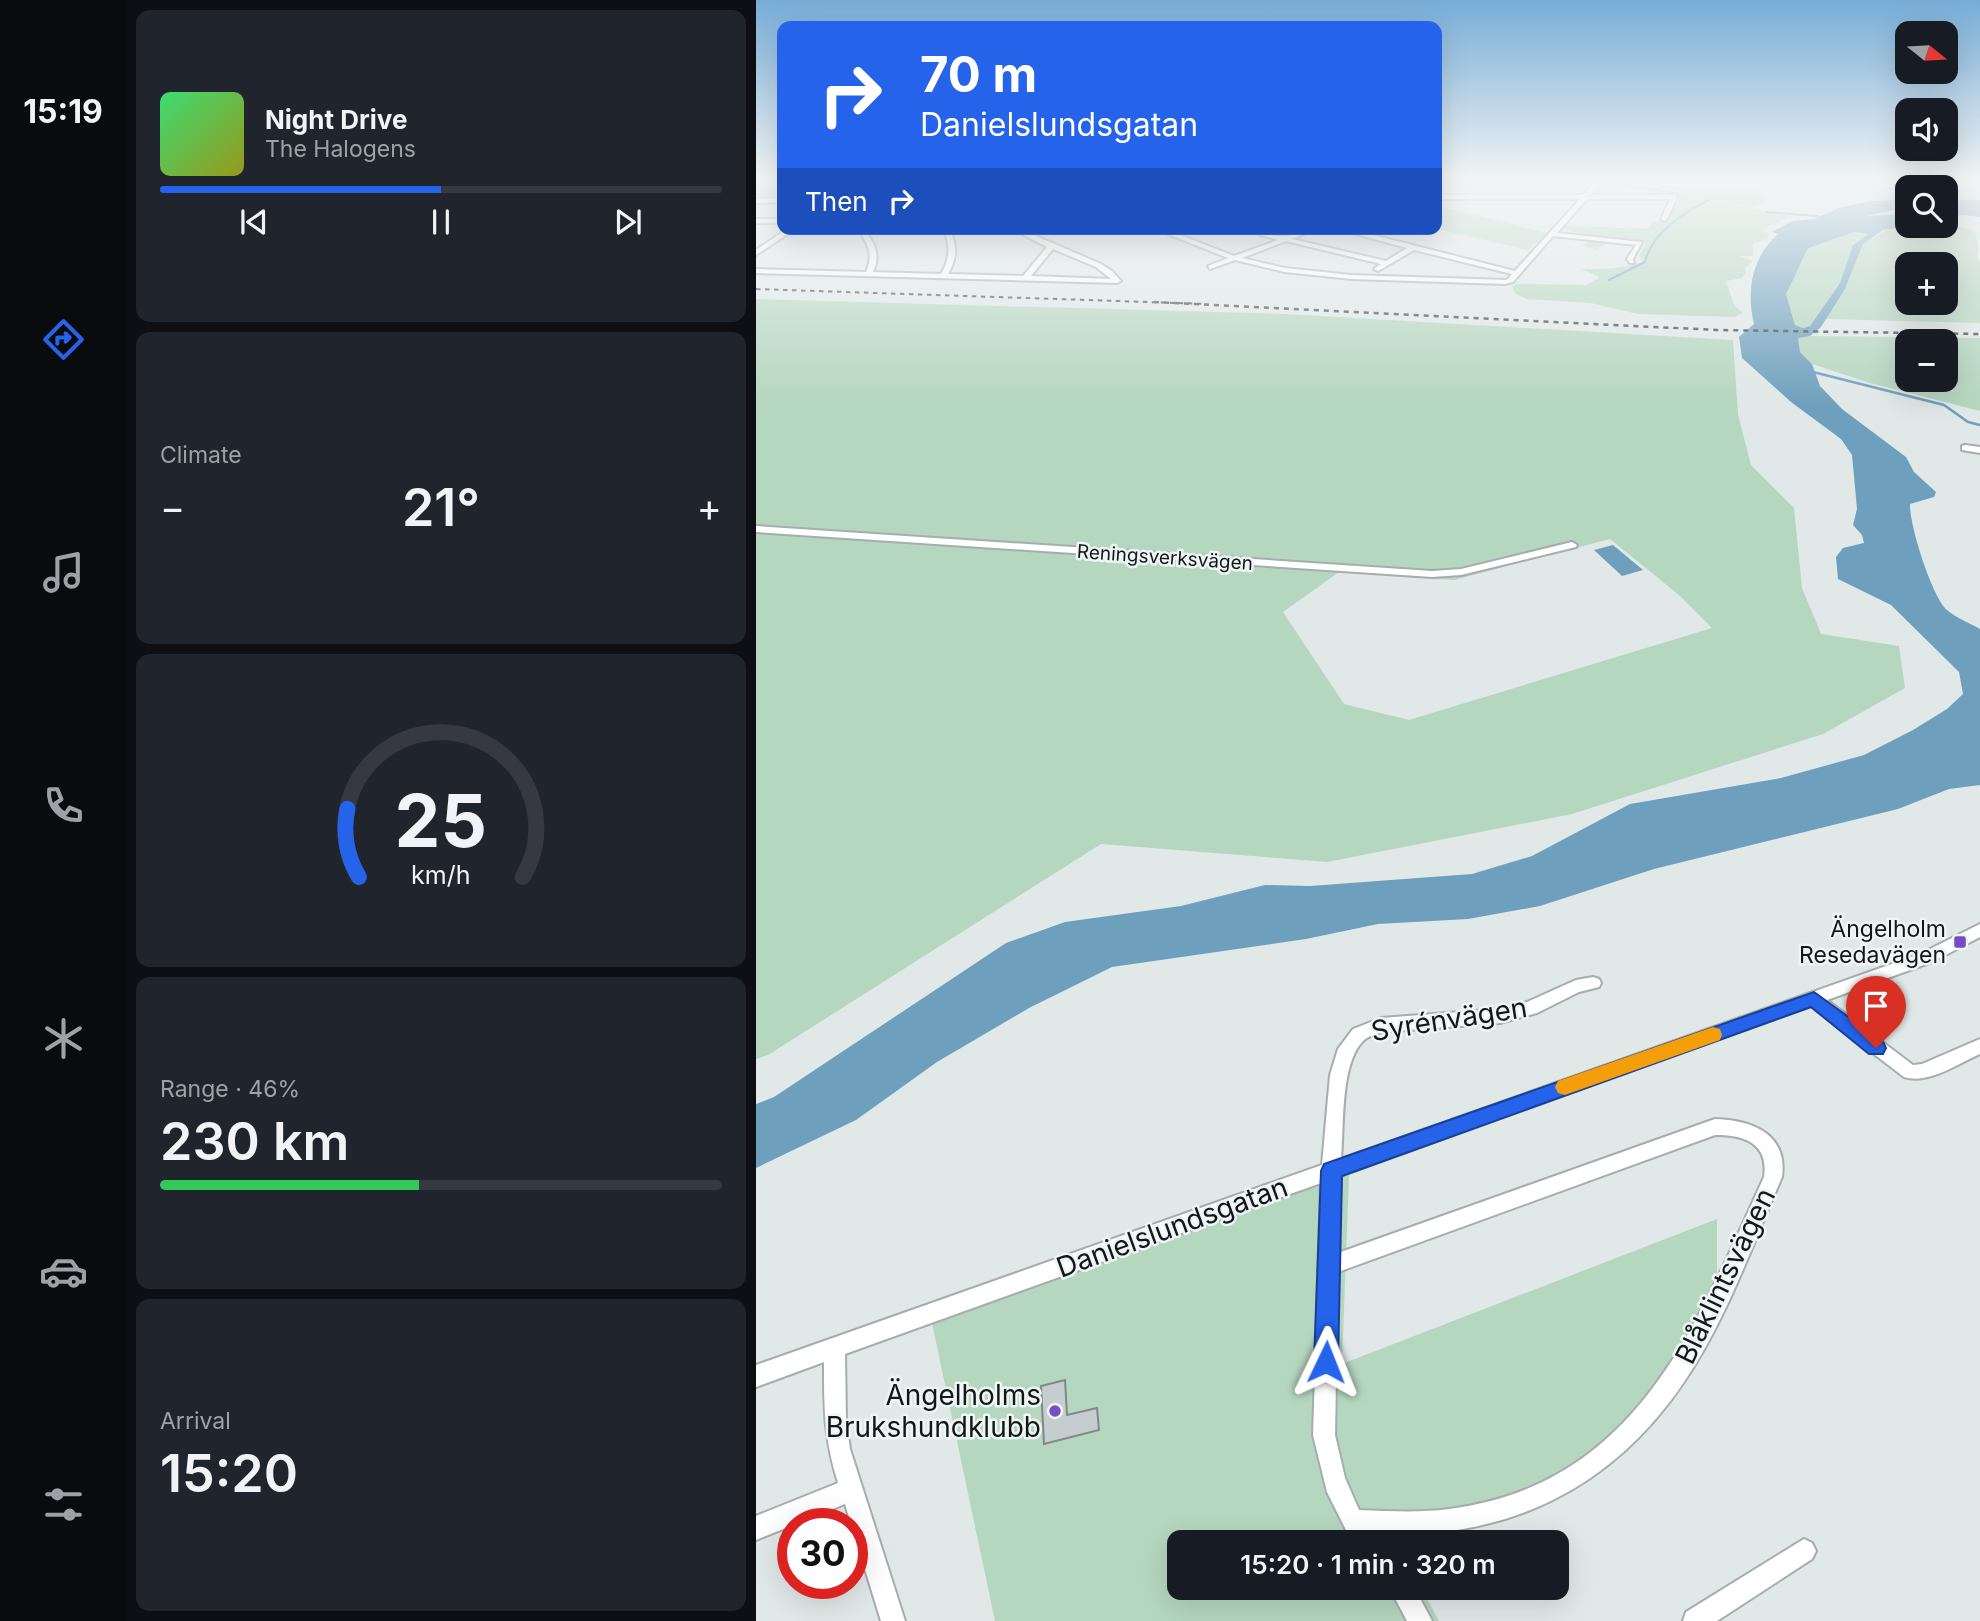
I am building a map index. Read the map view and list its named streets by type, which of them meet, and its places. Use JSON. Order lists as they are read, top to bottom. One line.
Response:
{"streets":{"street":["Reningsverksvägen","Syrénvägen","Danielslundsgatan","Blåklintsvägen"]},"crossings":[["Syrénvägen","Danielslundsgatan"],["Syrénvägen","Blåklintsvägen"]],"places":{"transit":["Ängelholm Resedavägen"],"other":["Ängelholms Brukshundklubb"]},"north":"right","page":{"tabs":"15:19","map_buttons":["+","−"],"turn":["70 m","Danielslundsgatan"],"song":["Night Drive","The Halogens"],"then":"Then","tile":["Climate",["Range · 46%","230 km"],["Arrival","15:20"]],"heat":["−","21°","+"],"limit":"30","trip":"15:20 · 1 min · 320 m","gauge":["25","km/h"]}}
